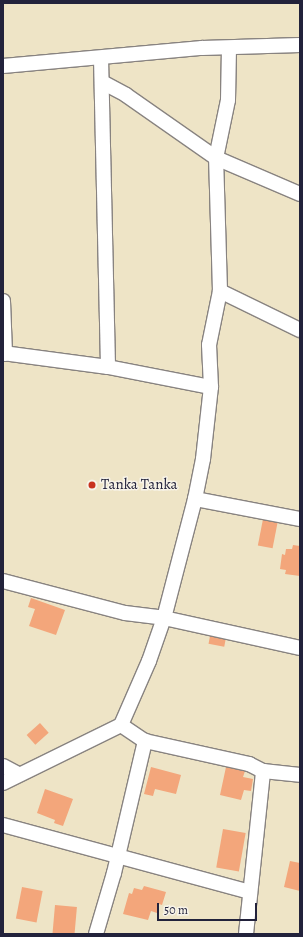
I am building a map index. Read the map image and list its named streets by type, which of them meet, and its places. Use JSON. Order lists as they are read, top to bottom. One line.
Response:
{"places":["Tanka Tanka"],"scale_bar":"50 m"}
